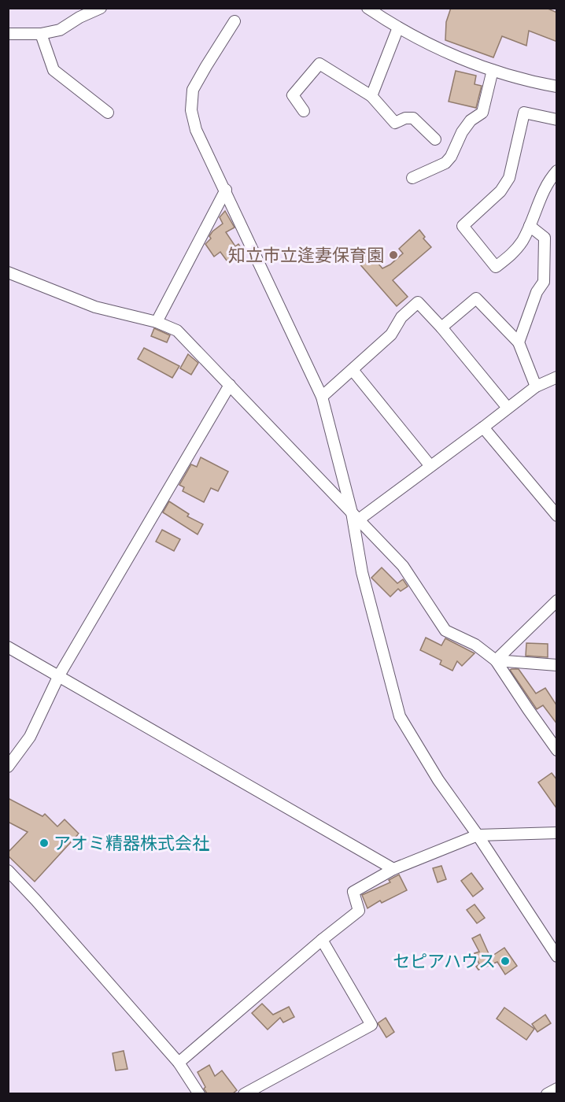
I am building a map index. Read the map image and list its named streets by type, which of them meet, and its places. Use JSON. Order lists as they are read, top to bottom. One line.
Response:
{"places":["知立市立逢妻保育園","アオミ精器株式会社","セピアハウス"]}
